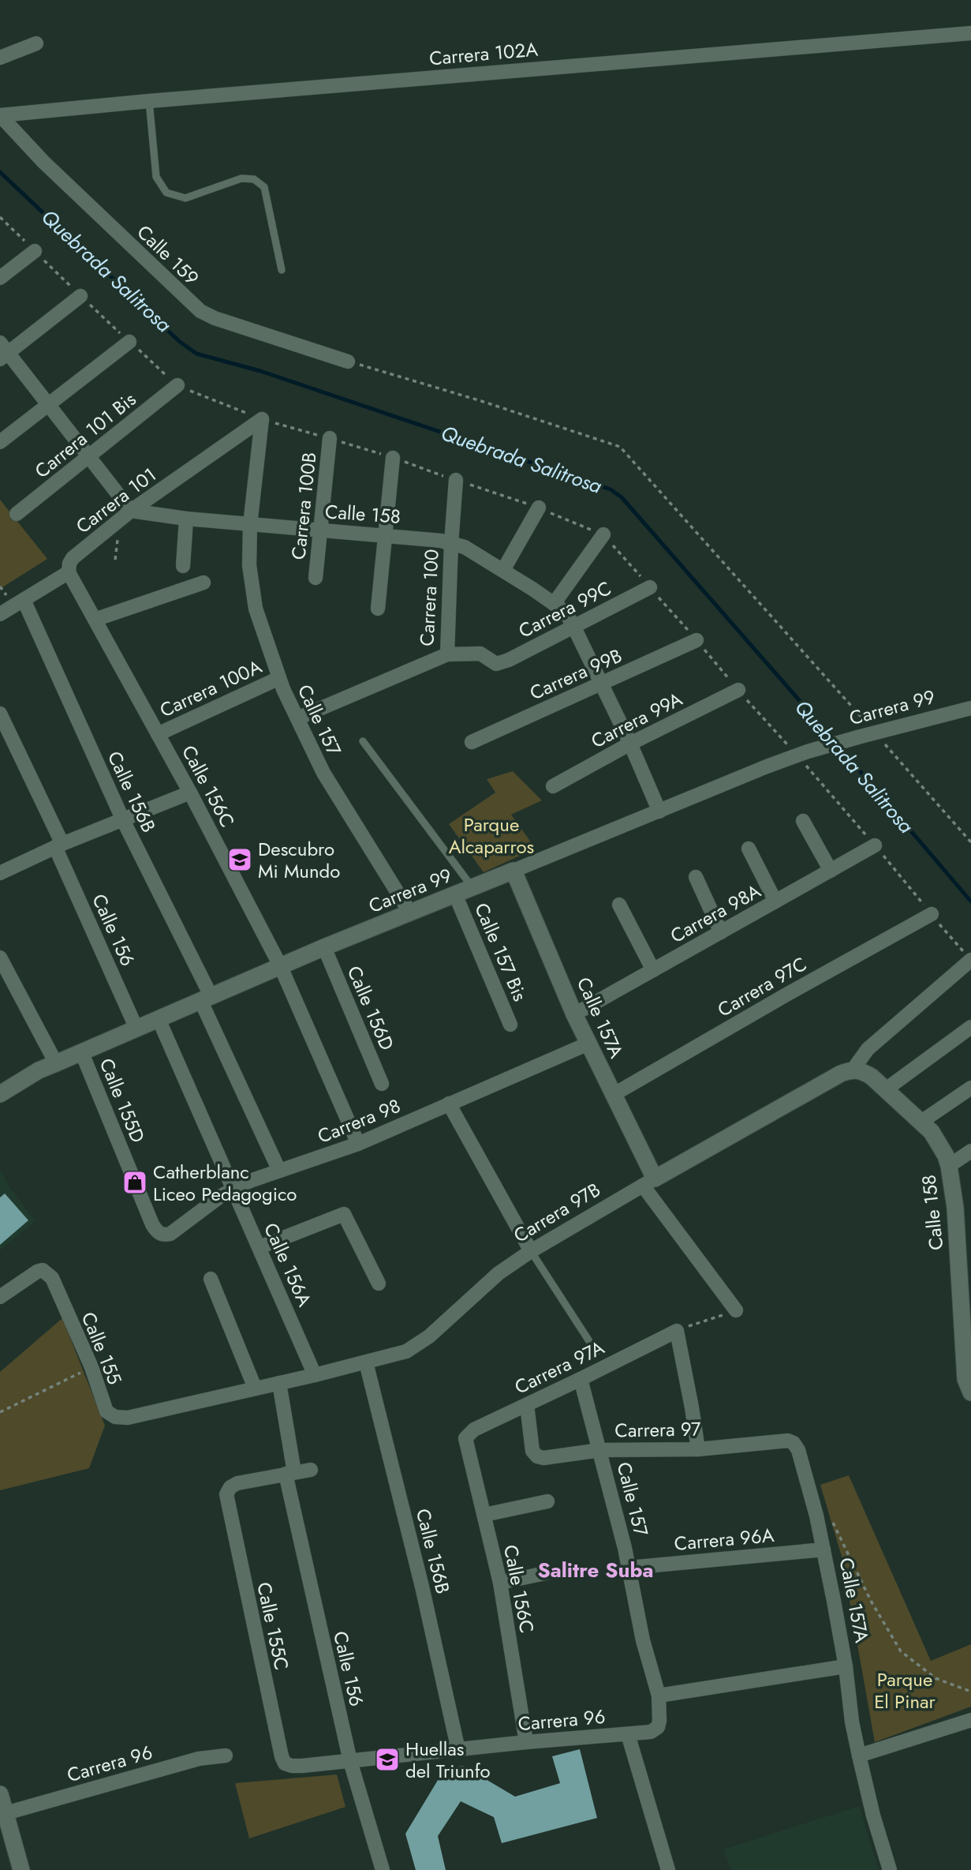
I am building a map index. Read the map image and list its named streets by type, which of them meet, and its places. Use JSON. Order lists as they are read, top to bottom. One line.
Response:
{"streets":{"street":["Carrera 102A","Calle 159","Carrera 101 Bis","Carrera 101","Carrera 100B","Calle 158","Carrera 100","Carrera 99C","Carrera 99B","Carrera 100A","Carrera 99","Calle 157","Carrera 99A","Calle 156C","Calle 156B","Carrera 98A","Calle 156","Calle 157 Bis","Carrera 97C","Calle 156D","Calle 157A","Calle 155D","Carrera 98","Carrera 97B","Calle 156A","Calle 155","Carrera 97A","Carrera 97","Carrera 96A","Calle 155C","Carrera 96"]},"crossings":[["Carrera 102A","Calle 159"],["Carrera 101","Calle 158"],["Carrera 101","Calle 157"],["Carrera 101","Calle 156C"],["Carrera 101","Calle 156B"],["Carrera 100B","Calle 158"],["Calle 158","Carrera 100"],["Calle 158","Carrera 99C"],["Calle 158","Carrera 99B"],["Calle 158","Carrera 99"],["Calle 158","Calle 157"],["Calle 158","Carrera 99A"],["Calle 158","Carrera 97B"],["Carrera 100","Carrera 99C"],["Carrera 100","Calle 157"],["Carrera 100A","Calle 157"],["Carrera 100A","Calle 156C"],["Carrera 99","Calle 157"],["Carrera 99","Calle 156C"],["Carrera 99","Calle 156B"],["Carrera 99","Calle 156"],["Carrera 99","Calle 157 Bis"],["Carrera 99","Calle 156D"],["Carrera 99","Calle 157A"],["Carrera 99","Calle 155D"],["Carrera 99","Calle 156A"],["Calle 157","Carrera 97A"],["Calle 157","Carrera 97"],["Calle 157","Carrera 96A"],["Calle 157","Carrera 96"],["Calle 156C","Carrera 98"],["Calle 156C","Carrera 97A"],["Calle 156C","Carrera 96"],["Calle 156B","Carrera 98"],["Calle 156B","Carrera 97B"],["Calle 156B","Carrera 96"],["Carrera 98A","Calle 157A"],["Calle 156","Carrera 97B"],["Calle 156","Calle 155C"],["Calle 156","Carrera 96"],["Carrera 97C","Calle 157A"],["Calle 157A","Carrera 98"],["Calle 157A","Carrera 97B"],["Calle 157A","Carrera 97"],["Calle 157A","Carrera 96A"],["Calle 155D","Carrera 98"],["Carrera 98","Calle 156A"],["Carrera 97B","Calle 156A"],["Carrera 97B","Calle 155"],["Carrera 97A","Carrera 97"],["Calle 155C","Carrera 96"]],"districts":["Salitre Suba"],"water":["Quebrada Salitrosa"],"parks":["Parque Alcaparros","Parque El Pinar"],"places":{"school or university":["Descubro Mi Mundo","Huellas del Triunfo"],"shop":["Catherblanc Liceo Pedagogico"]}}
